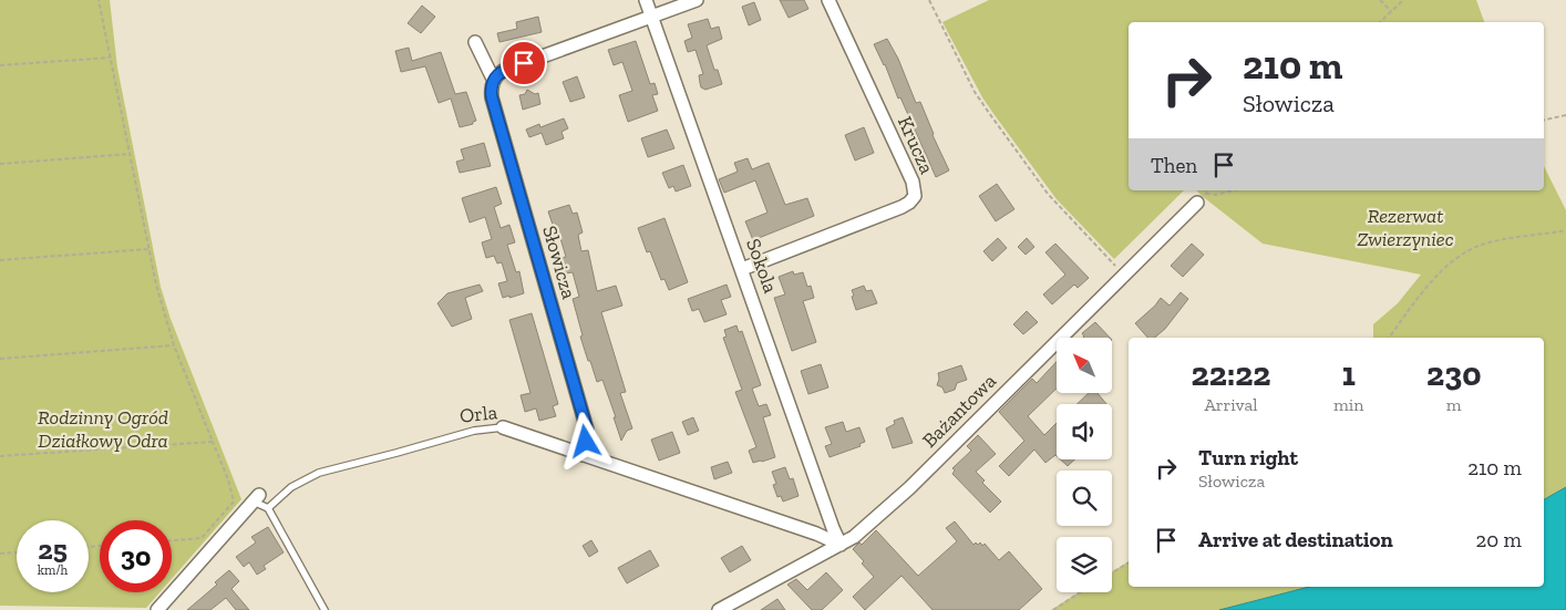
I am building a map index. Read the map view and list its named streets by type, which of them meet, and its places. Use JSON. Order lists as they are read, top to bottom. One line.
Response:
{"streets":{"street":["Krucza","Słowicza","Sokola","Bażantowa","Orla"]},"crossings":[["Krucza","Sokola"],["Słowicza","Orla"],["Sokola","Bażantowa"],["Sokola","Orla"],["Bażantowa","Orla"]],"parks":["Rezerwat Zwierzyniec","Rodzinny Ogród Działkowy Odra"],"north":"top left","page":{"turn":["210 m","Słowicza"],"then":"Then","eta":["22:22","Arrival","1","min","230","m"],"list":[{"name":"Turn right","note":"Słowicza","value":"210 m"},{"name":"Arrive at destination","value":"20 m"}],"speed":"25 km/h","limit":"30"}}
